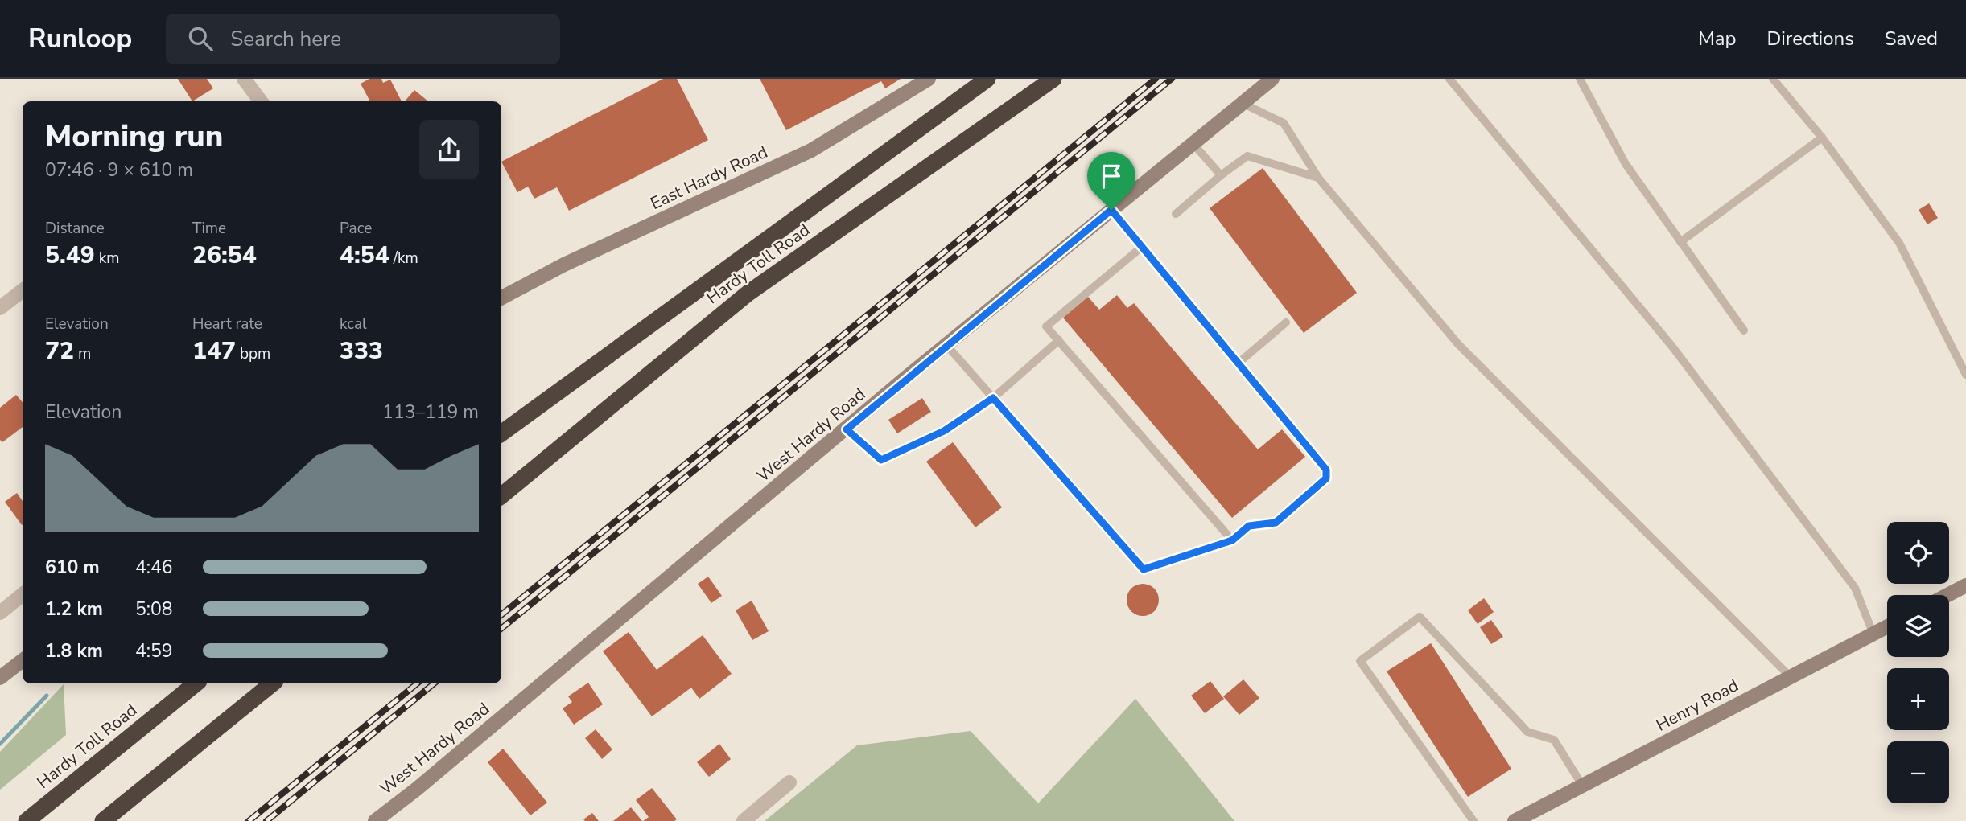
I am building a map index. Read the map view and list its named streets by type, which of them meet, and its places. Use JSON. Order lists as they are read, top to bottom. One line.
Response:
{"streets":{"highway":["Hardy Toll Road"],"main road":["East Hardy Road","West Hardy Road","Henry Road"]},"page":{"header":"Runloop","search":"Search here","nav":["Map","Directions","Saved"],"heading":["Morning run","07:46 · 9 × 610 m"],"stats":[["Distance","5.49 km"],["Time","26:54"],["Pace","4:54 /km"],["Elevation","72 m"],["Heart rate","147 bpm"],["kcal","333"]],"chart":["Elevation","113–119 m"],"map_buttons":["+","−"],"list":[{"name":"610 m","note":"4:46"},{"name":"1.2 km","note":"5:08"},{"name":"1.8 km","note":"4:59"}]}}
